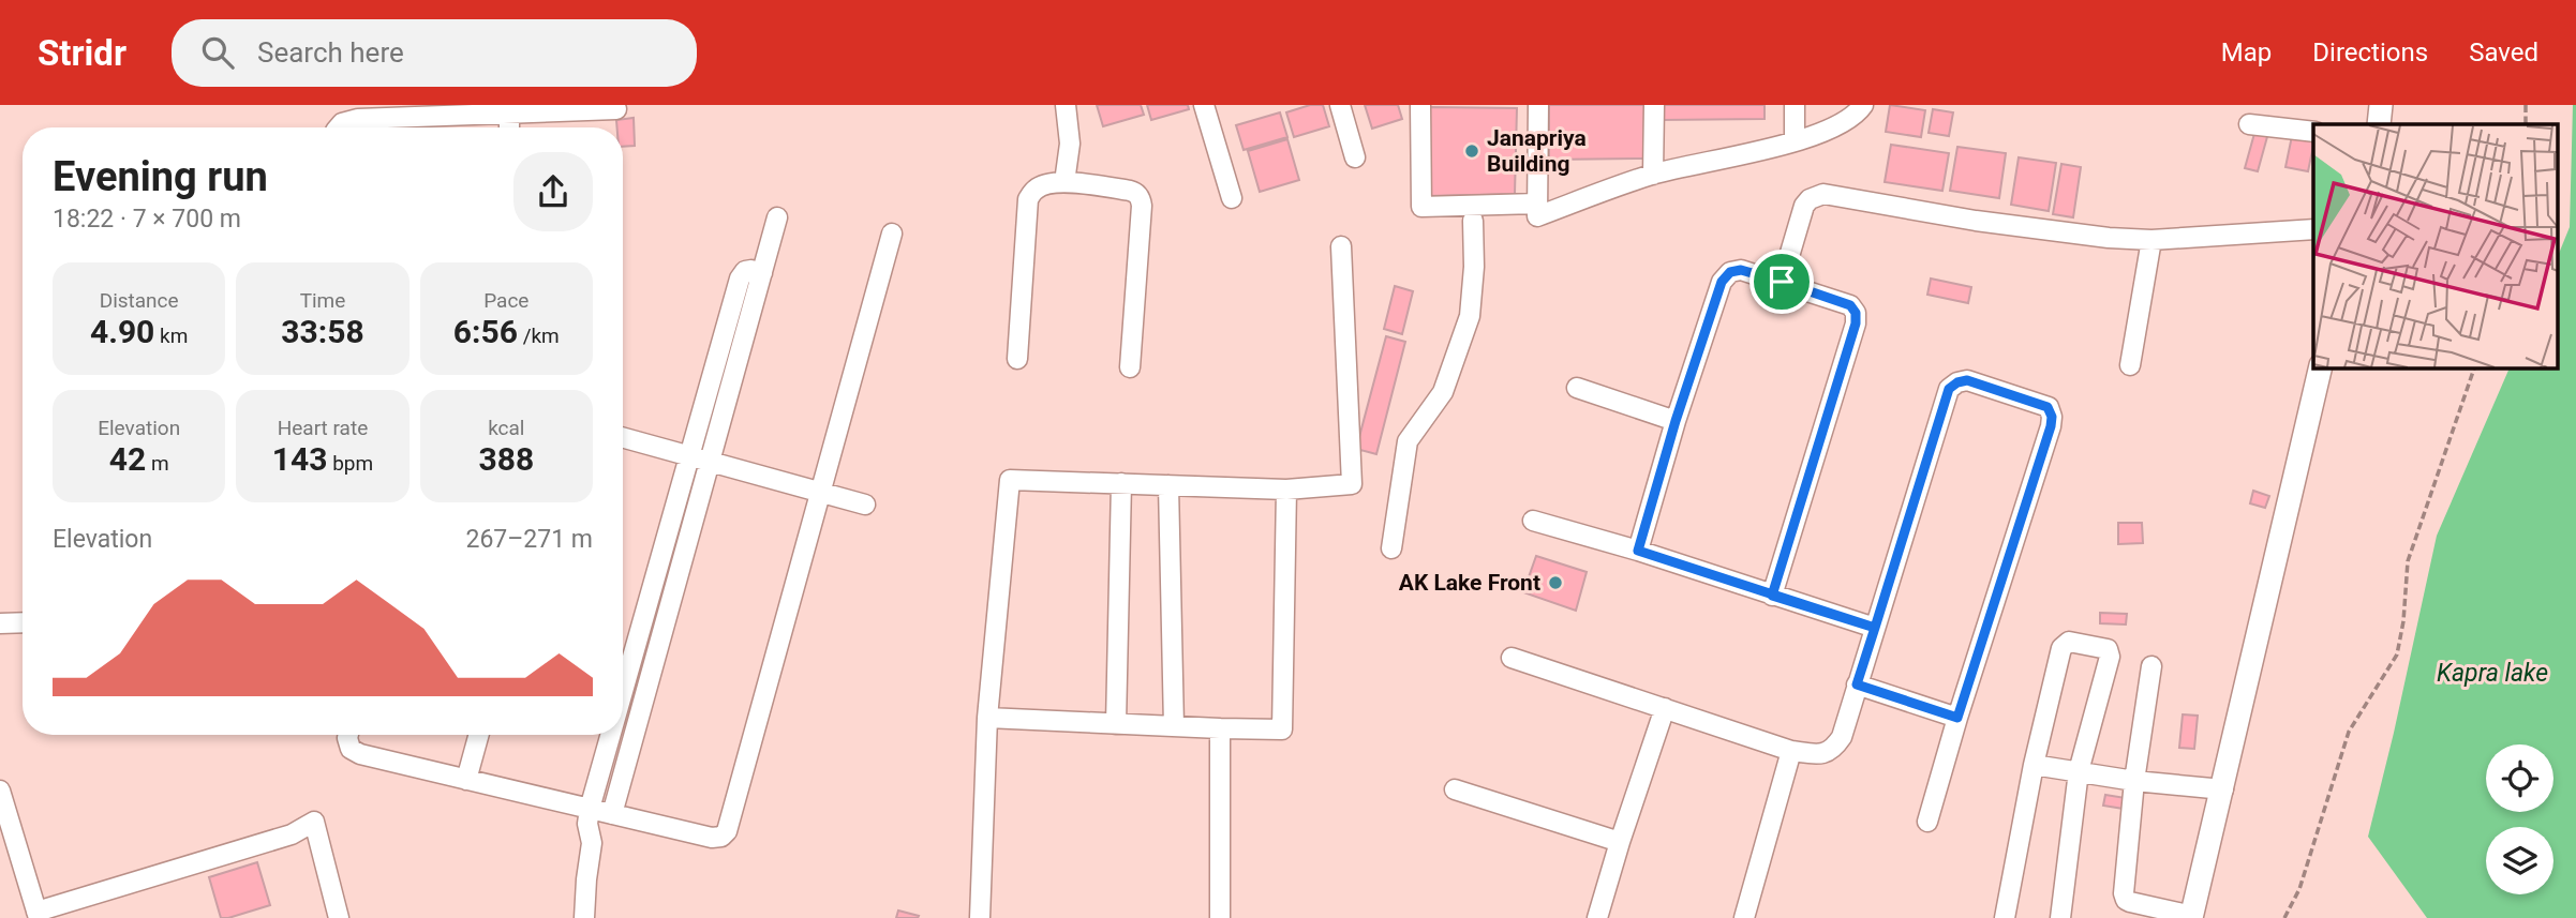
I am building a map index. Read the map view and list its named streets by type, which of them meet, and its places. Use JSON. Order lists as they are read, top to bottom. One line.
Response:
{"water":["Kapra lake"],"places":["Janapriya Building","AK Lake Front"],"page":{"header":"Stridr","search":"Search here","nav":["Map","Directions","Saved"],"heading":["Evening run","18:22 · 7 × 700 m"],"stats":[["Distance","4.90 km"],["Time","33:58"],["Pace","6:56 /km"],["Elevation","42 m"],["Heart rate","143 bpm"],["kcal","388"]],"chart":["Elevation","267–271 m"]}}
